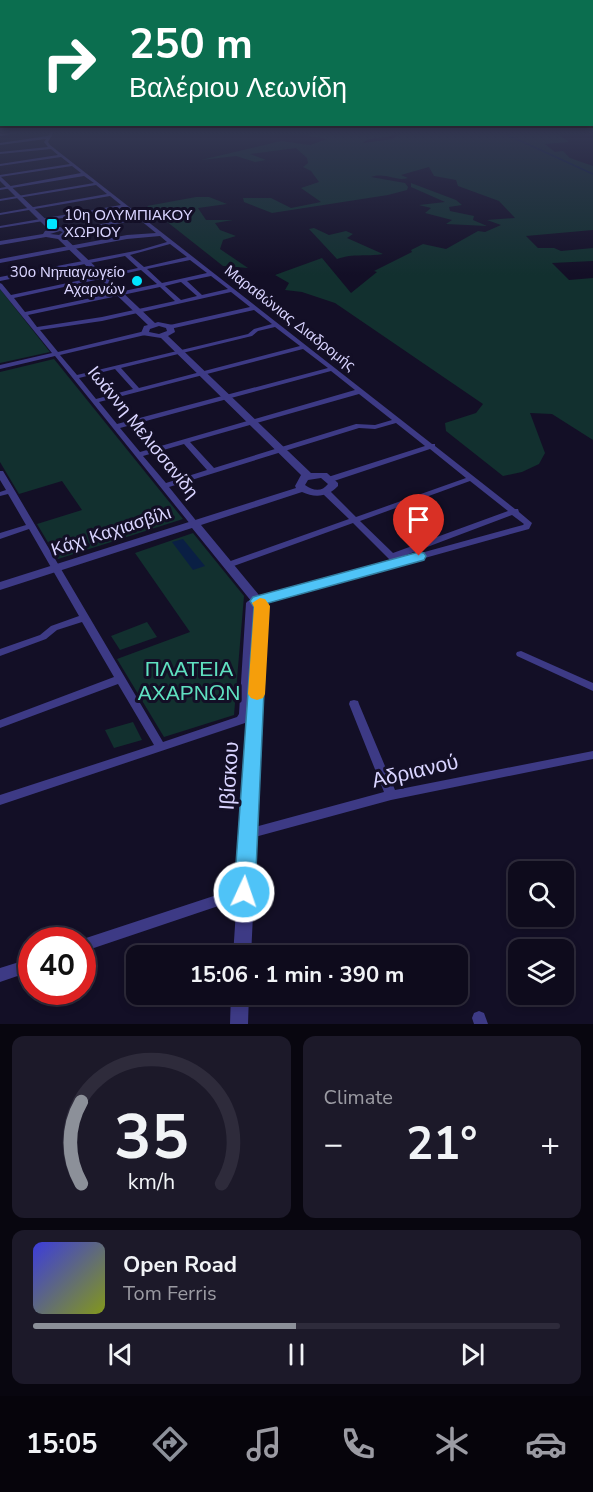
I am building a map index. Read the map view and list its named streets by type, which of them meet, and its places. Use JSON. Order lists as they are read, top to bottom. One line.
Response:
{"streets":{"street":["Μαραθώνιας Διαδρομής","Ιωάννη Μελισσανίδη","Κάχι Καχιασβίλι","Αδριανού","Ιβίσκου"]},"crossings":[["Ιωάννη Μελισσανίδη","Κάχι Καχιασβίλι"],["Ιωάννη Μελισσανίδη","Ιβίσκου"],["Αδριανού","Ιβίσκου"]],"parks":["ΠΛΑΤΕΙΑ ΑΧΑΡΝΩΝ"],"places":{"transit":["10η ΟΛΥΜΠΙΑΚΟΥ ΧΩΡΙΟΥ"],"other":["30ο Νηπιαγωγείο Αχαρνών"]},"page":{"turn":["250 m","Βαλέριου Λεωνίδη"],"limit":"40","trip":"15:06 · 1 min · 390 m","tile":"Climate","heat":["−","21°","+"],"song":["Open Road","Tom Ferris"],"tabs":"15:05","gauge":["35","km/h"]}}
